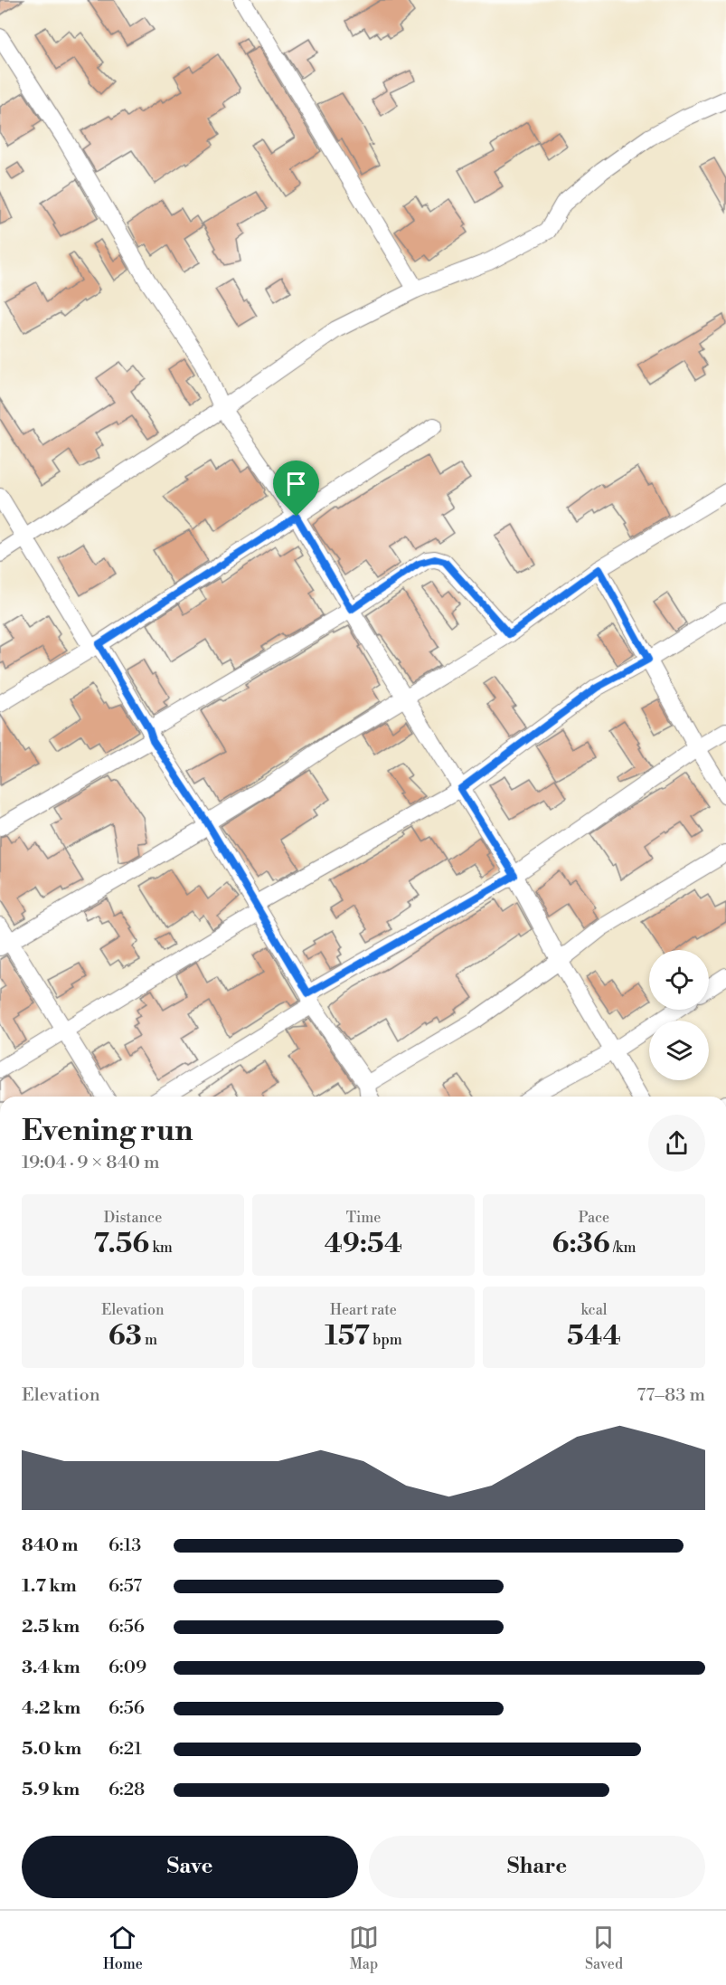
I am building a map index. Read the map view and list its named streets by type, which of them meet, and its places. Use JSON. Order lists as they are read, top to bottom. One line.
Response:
{"page":{"heading":["Evening run","19:04 · 9 × 840 m"],"stats":[["Distance","7.56 km"],["Time","49:54"],["Pace","6:36 /km"],["Elevation","63 m"],["Heart rate","157 bpm"],["kcal","544"]],"chart":["Elevation","77–83 m"],"list":[{"name":"840 m","note":"6:13"},{"name":"1.7 km","note":"6:57"},{"name":"2.5 km","note":"6:56"},{"name":"3.4 km","note":"6:09"},{"name":"4.2 km","note":"6:56"},{"name":"5.0 km","note":"6:21"},{"name":"5.9 km","note":"6:28"}],"buttons":["Save","Share"],"tabs":["Home","Map","Saved"]}}
